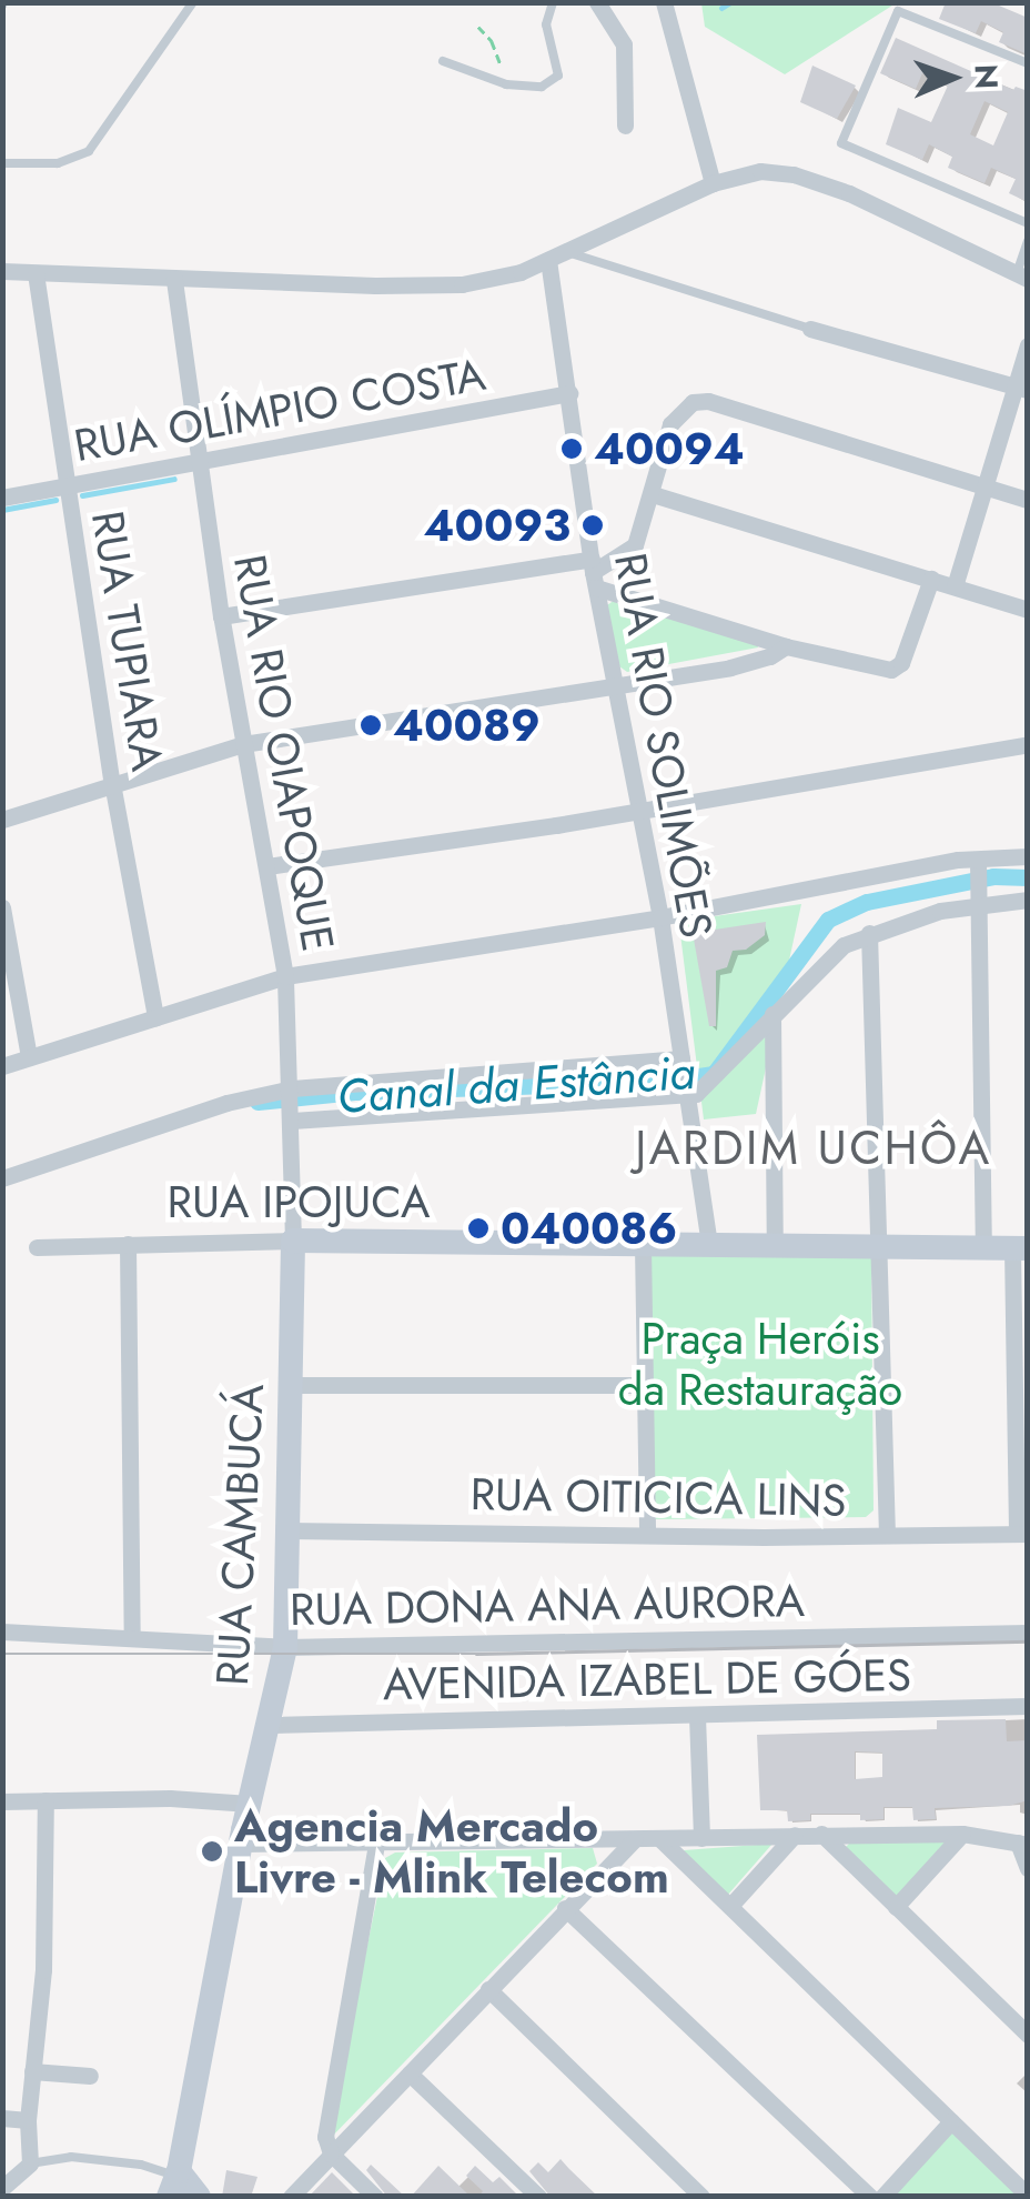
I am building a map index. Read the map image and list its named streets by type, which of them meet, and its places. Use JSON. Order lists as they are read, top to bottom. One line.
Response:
{"streets":{"main road":["RUA IPOJUCA","RUA CAMBUCÁ"],"street":["RUA OLÍMPIO COSTA","RUA TUPIARA","RUA RIO SOLIMÕES","RUA RIO OIAPOQUE","RUA OITICICA LINS","RUA DONA ANA AURORA","AVENIDA IZABEL DE GÓES"]},"crossings":[["RUA OLÍMPIO COSTA","RUA TUPIARA"],["RUA OLÍMPIO COSTA","RUA RIO SOLIMÕES"],["RUA OLÍMPIO COSTA","RUA RIO OIAPOQUE"],["RUA RIO SOLIMÕES","RUA IPOJUCA"],["RUA RIO OIAPOQUE","RUA IPOJUCA"],["RUA RIO OIAPOQUE","RUA CAMBUCÁ"],["RUA IPOJUCA","RUA CAMBUCÁ"],["RUA OITICICA LINS","RUA CAMBUCÁ"],["RUA CAMBUCÁ","RUA DONA ANA AURORA"],["RUA CAMBUCÁ","AVENIDA IZABEL DE GÓES"]],"districts":["JARDIM UCHÔA"],"water":["Canal da Estância"],"parks":["Praça Heróis da Restauração"],"places":["40094","40093","40089","040086","Agencia Mercado Livre - Mlink Telecom"],"north":"right"}
